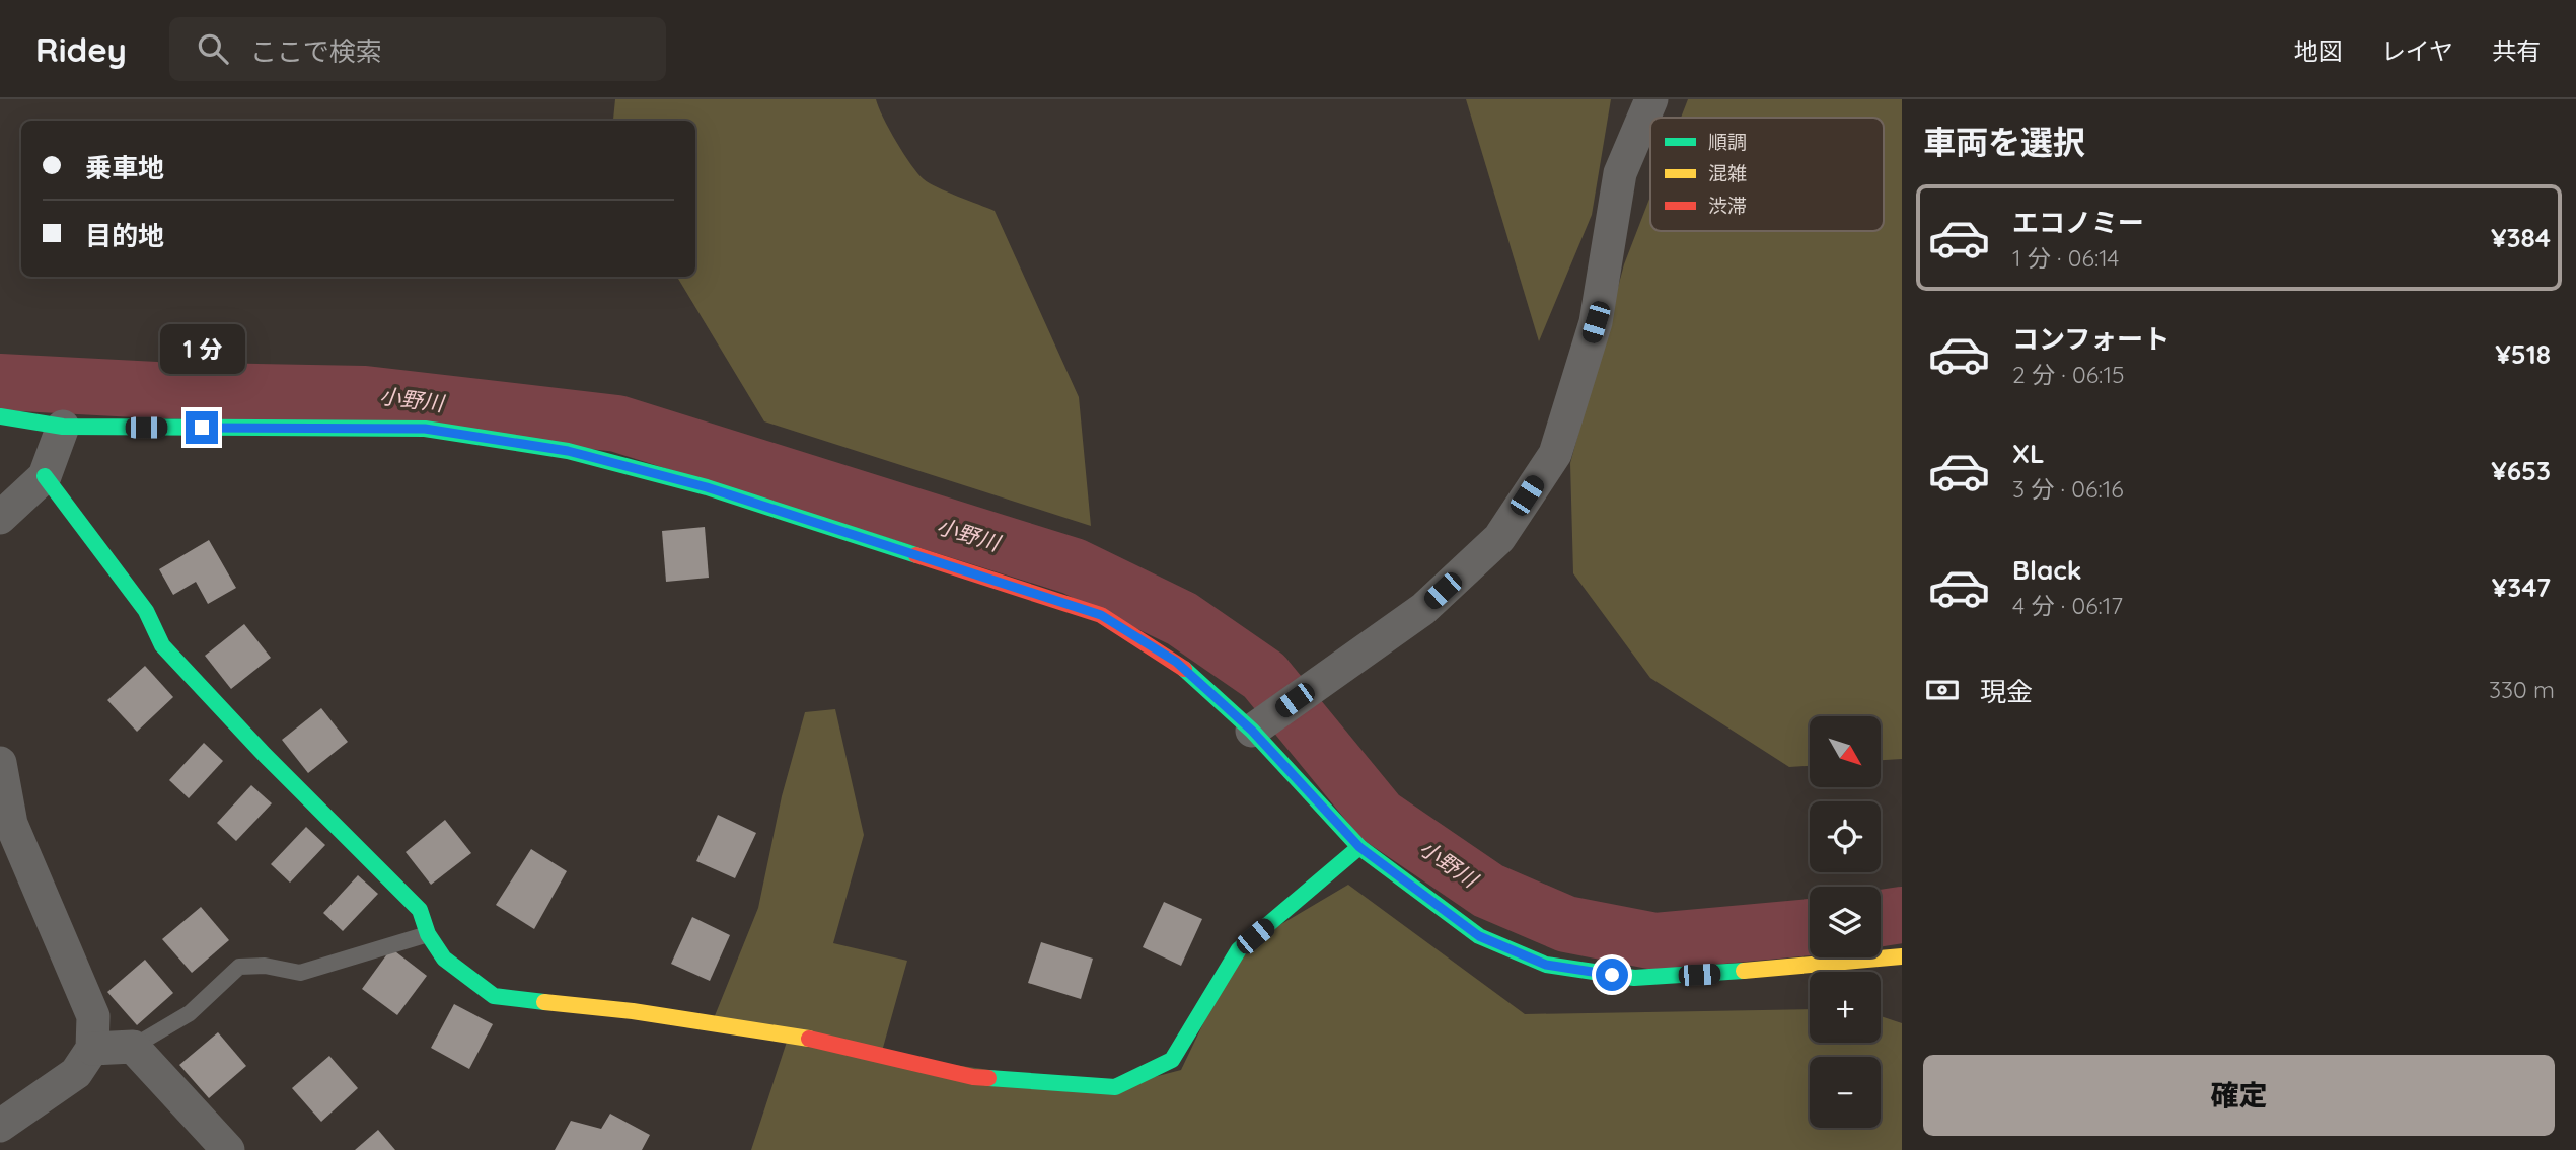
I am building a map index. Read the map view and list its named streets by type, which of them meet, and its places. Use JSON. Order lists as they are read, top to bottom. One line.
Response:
{"water":["小野川"],"legend":["順調","混雑","渋滞"],"north":"bottom right","page":{"header":"Ridey","search":"ここで検索","nav":["地図","レイヤ","共有"],"heading":"車両を選択","banner":["乗車地","目的地"],"list":[{"name":"エコノミー","note":"1 分 · 06:14","value":"¥384"},{"name":"コンフォート","note":"2 分 · 06:15","value":"¥518"},{"name":"XL","note":"3 分 · 06:16","value":"¥653"},{"name":"Black","note":"4 分 · 06:17","value":"¥347"}],"bubble":"1 分","pay":["現金","330 m"],"map_buttons":["+","−"],"buttons":"確定"}}
